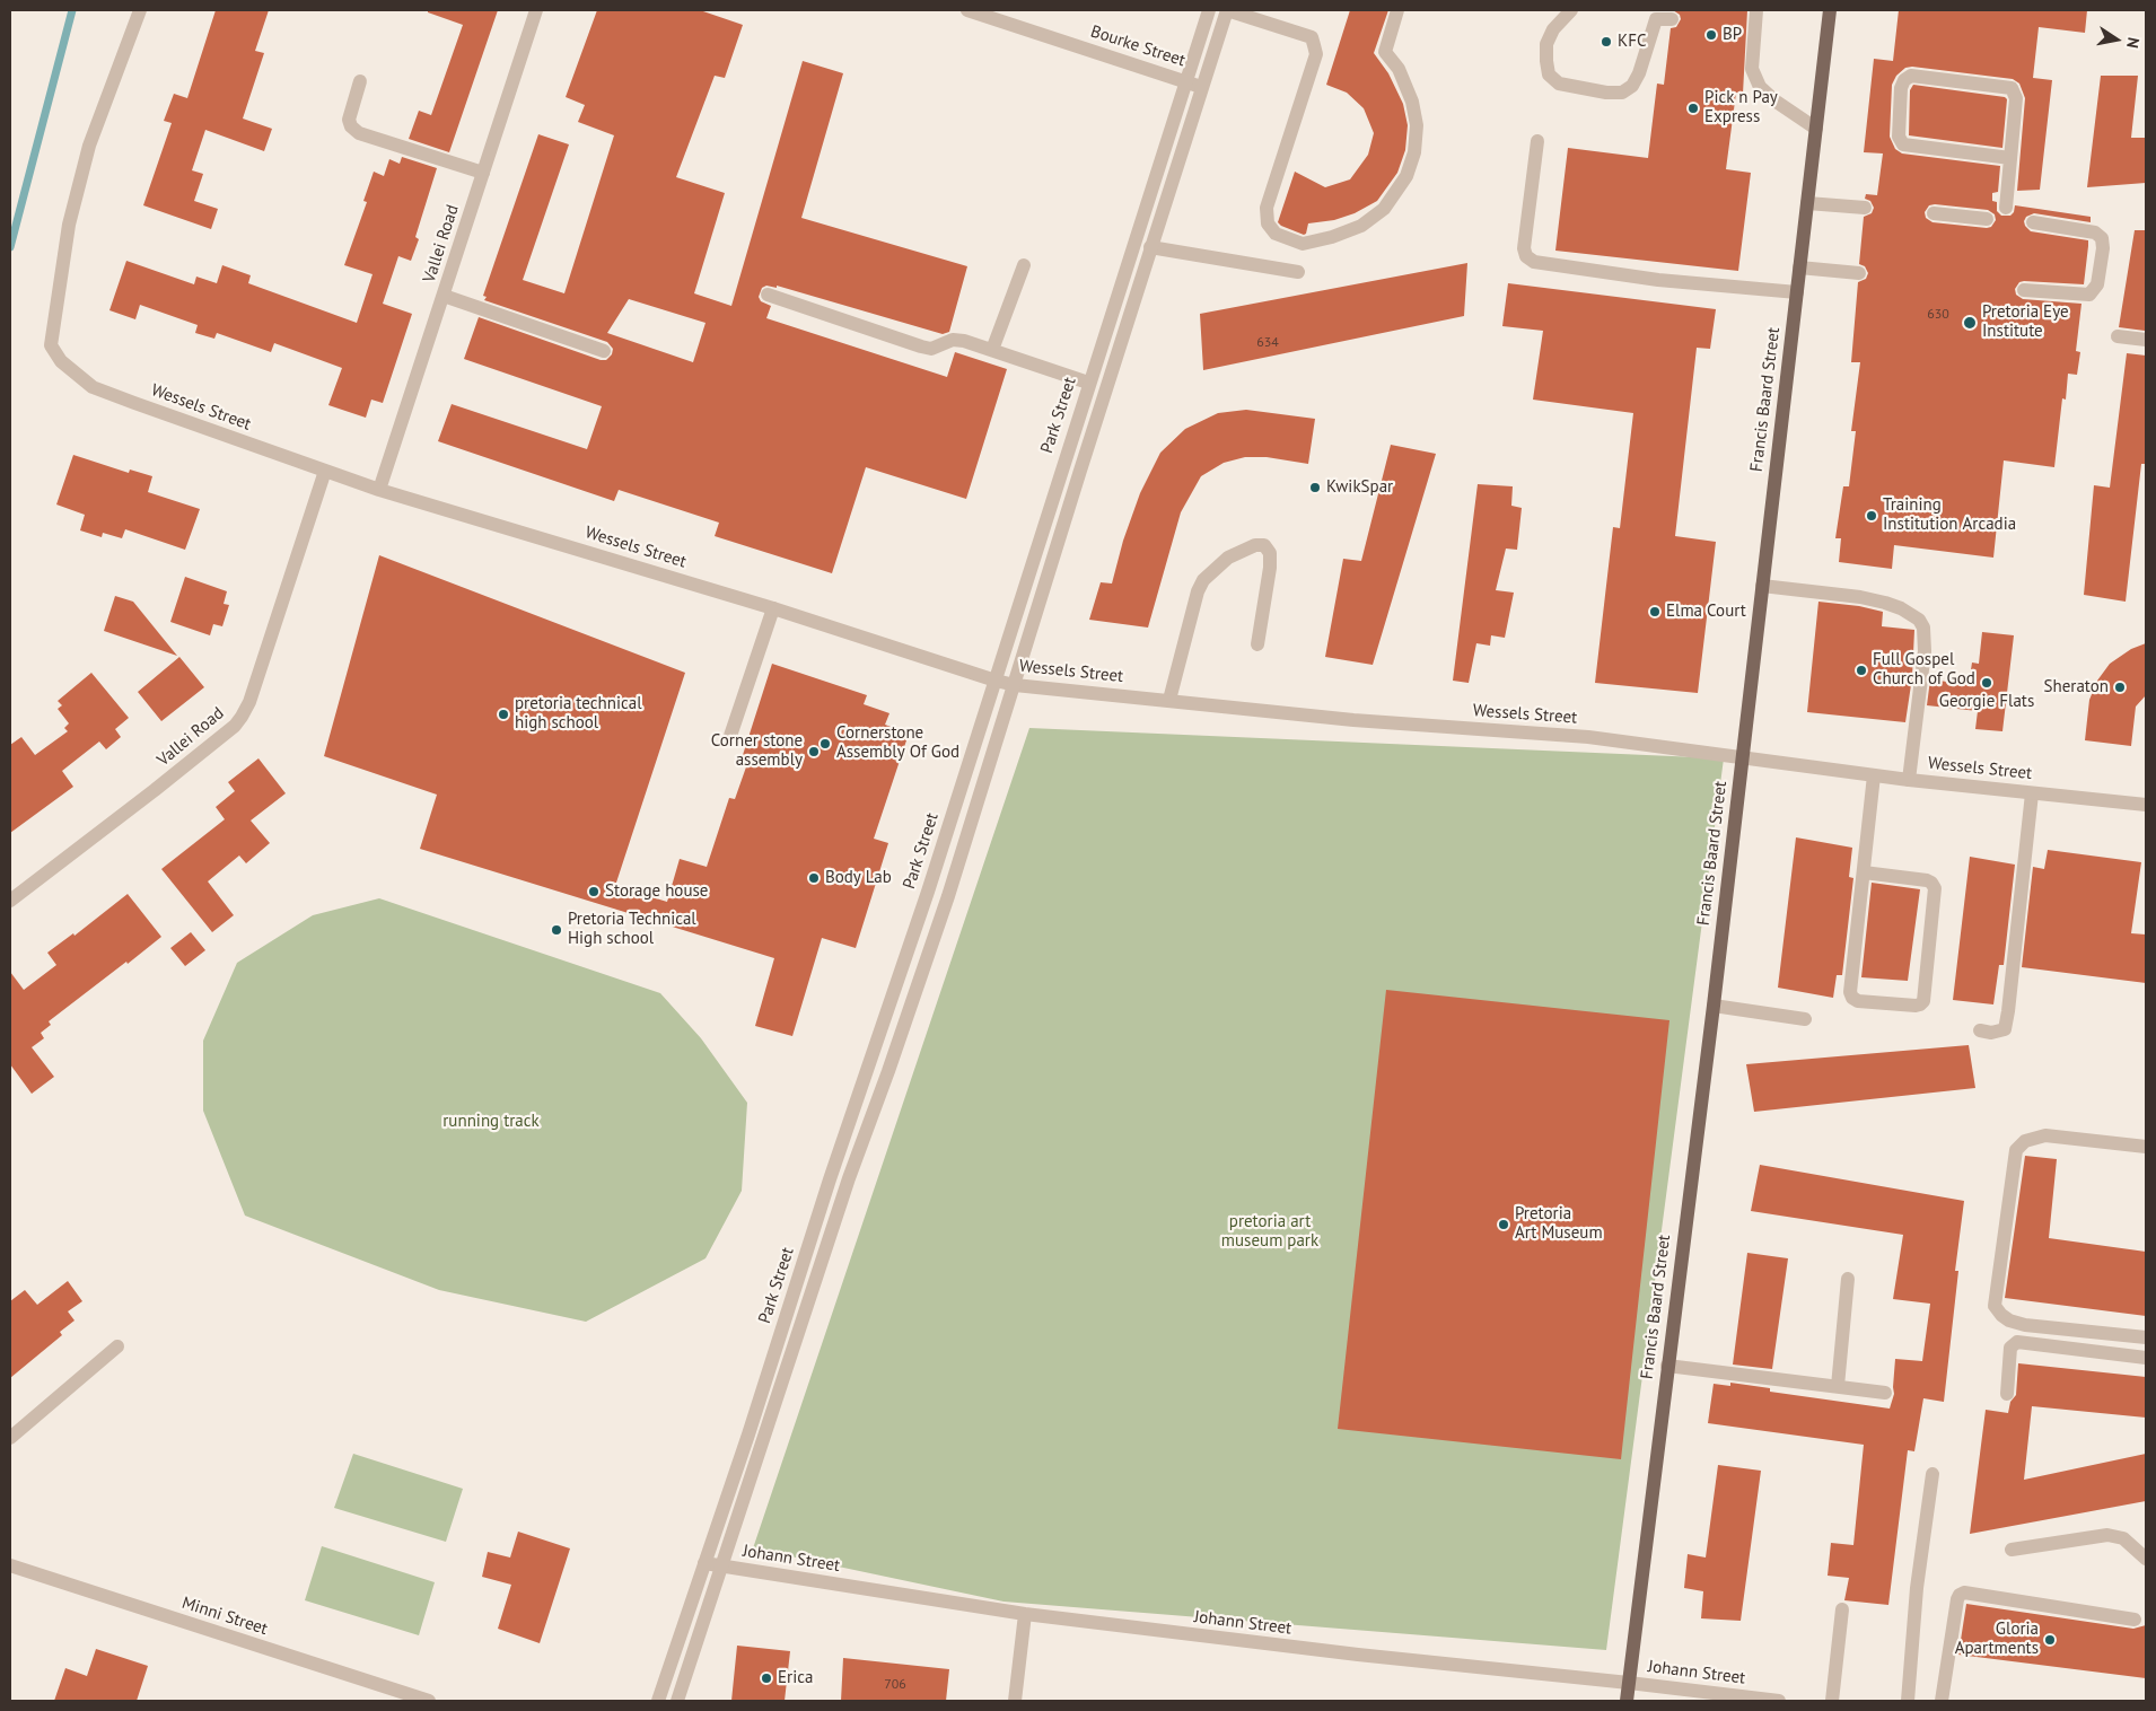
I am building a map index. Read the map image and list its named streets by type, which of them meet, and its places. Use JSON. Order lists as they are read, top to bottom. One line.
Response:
{"streets":{"main road":["Francis Baard Street"],"street":["Bourke Street","Vallei Road","Wessels Street","Park Street","Johann Street","Minni Street"]},"crossings":[["Bourke Street","Park Street"],["Vallei Road","Wessels Street"],["Francis Baard Street","Wessels Street"],["Francis Baard Street","Johann Street"],["Wessels Street","Park Street"],["Park Street","Johann Street"]],"parks":["running track","pretoria art museum park"],"places":["BP","KFC","Pick n Pay Express","Pretoria Eye Institute","KwikSpar","Training Institution Arcadia","Elma Court","Full Gospel Church of God","Georgie Flats","Sheraton","pretoria technical high school","Cornerstone Assembly Of God","Corner stone assembly","Body Lab","Storage house","Pretoria Technical High school","Pretoria Art Museum","Gloria Apartments","Erica"],"house_numbers":["630","634","706"],"north":"right"}
